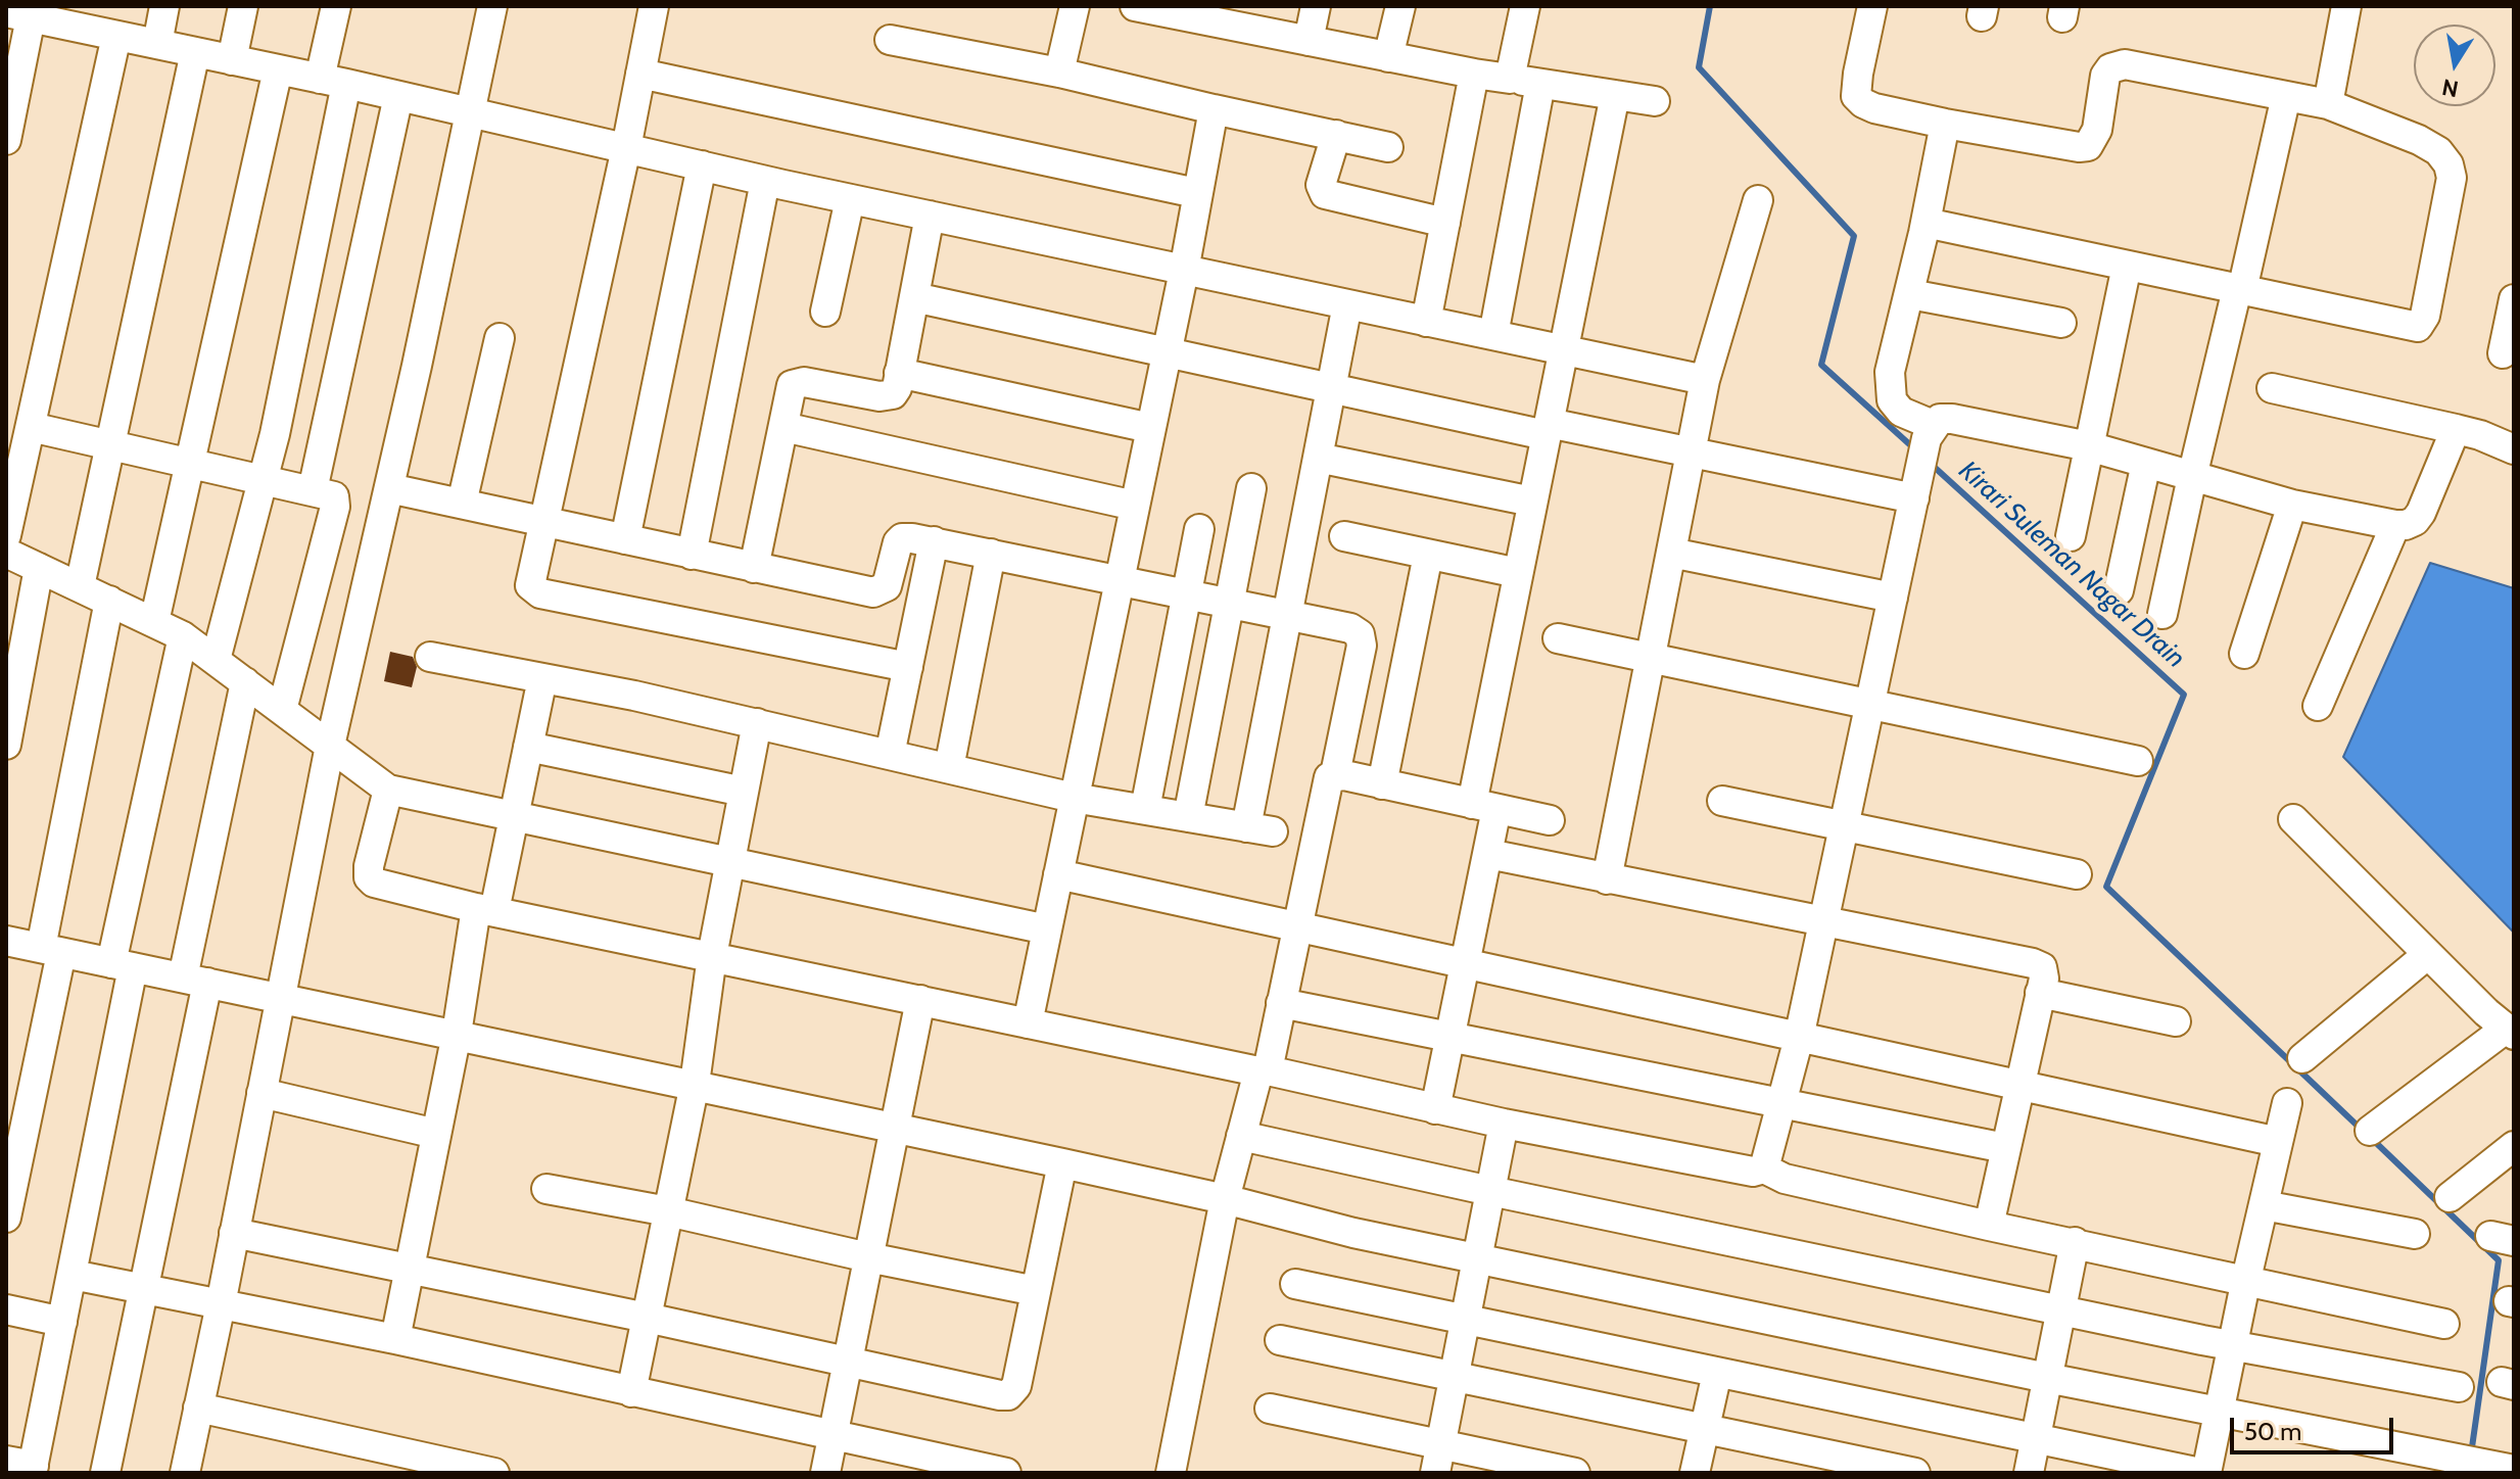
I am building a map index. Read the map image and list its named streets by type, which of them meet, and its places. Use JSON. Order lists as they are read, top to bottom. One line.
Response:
{"water":["Kirari Suleman Nagar Drain"],"scale_bar":"50 m","north":"bottom"}
